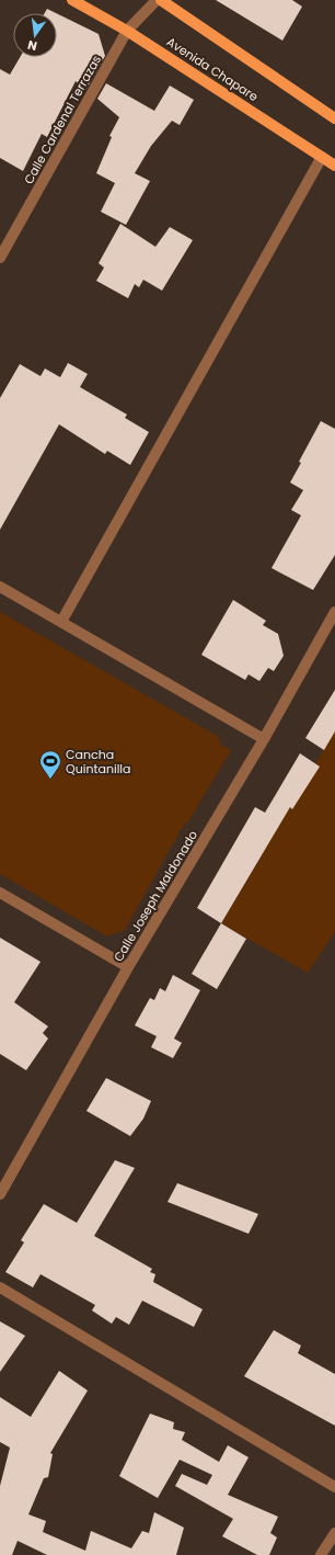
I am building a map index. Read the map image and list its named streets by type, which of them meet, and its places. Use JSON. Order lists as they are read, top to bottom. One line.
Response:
{"streets":{"main road":["Avenida Chapare"],"street":["Calle Cardenal Terrazas","Calle Joseph Maldonado"]},"crossings":[["Avenida Chapare","Calle Cardenal Terrazas"]],"places":{"sports":["Cancha Quintanilla"]},"north":"bottom"}
